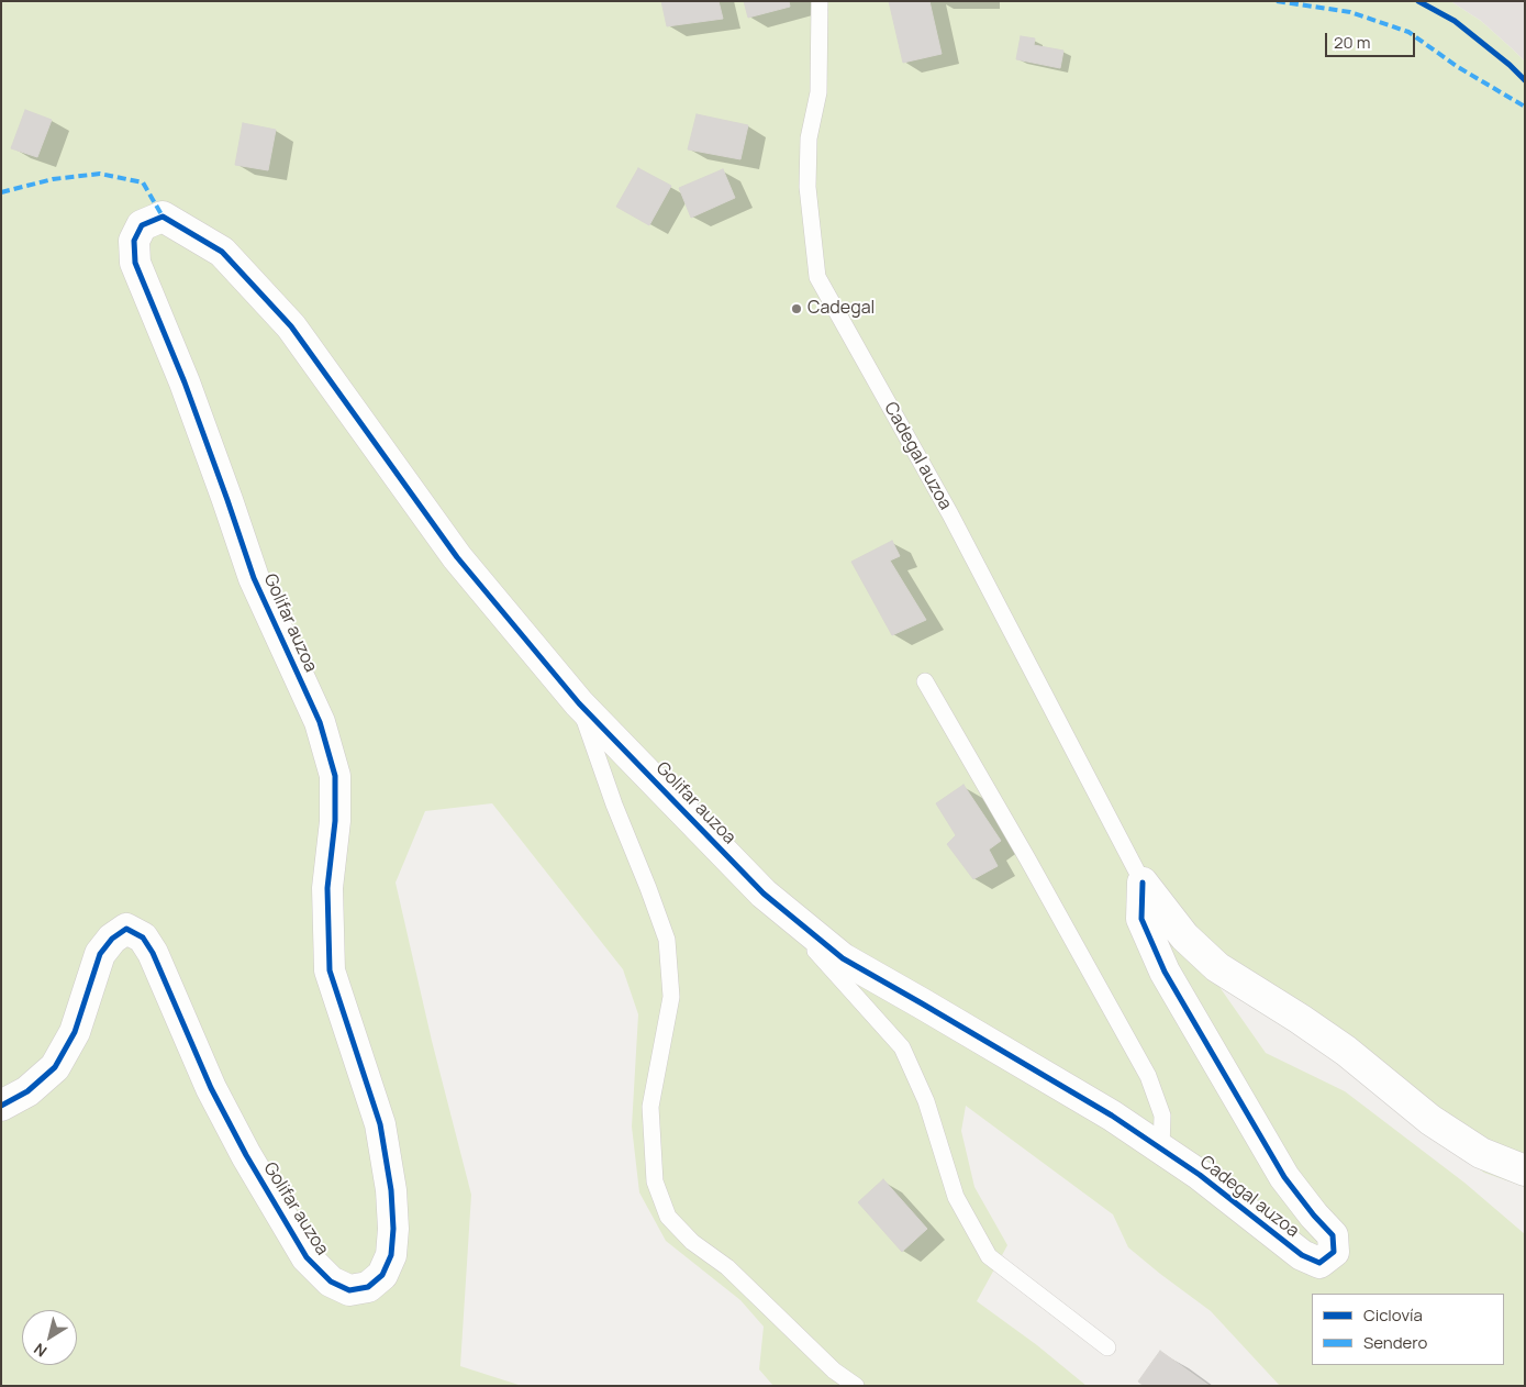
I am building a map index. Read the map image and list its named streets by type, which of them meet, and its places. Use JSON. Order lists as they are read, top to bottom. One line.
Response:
{"streets":{"street":["Cadegal auzoa","Golifar auzoa"]},"crossings":[["Cadegal auzoa","Golifar auzoa"]],"places":["Cadegal"],"legend":["Ciclovía","Sendero"],"scale_bar":"20 m","north":"bottom left"}
